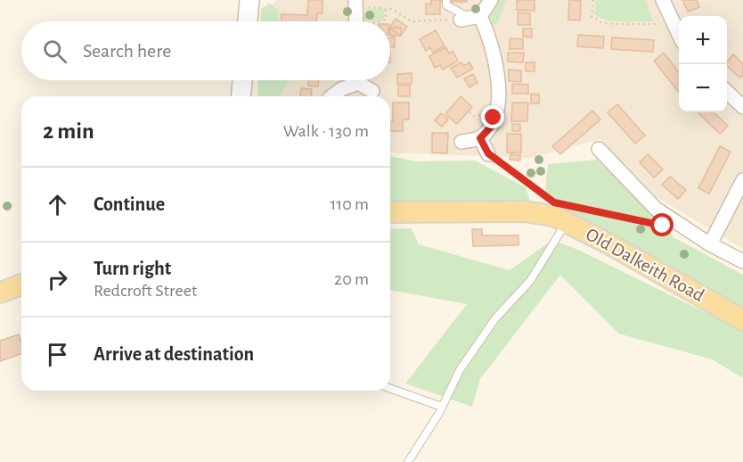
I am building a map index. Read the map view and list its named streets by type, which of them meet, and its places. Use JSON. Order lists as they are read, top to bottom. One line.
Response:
{"streets":{"main road":["Old Dalkeith Road"]},"page":{"map_buttons":["+","−"],"search":"Search here","heading":["2 min","Walk · 130 m"],"list":[["Continue","110 m"],["Turn right","Redcroft Street","20 m"],"Arrive at destination"]}}
